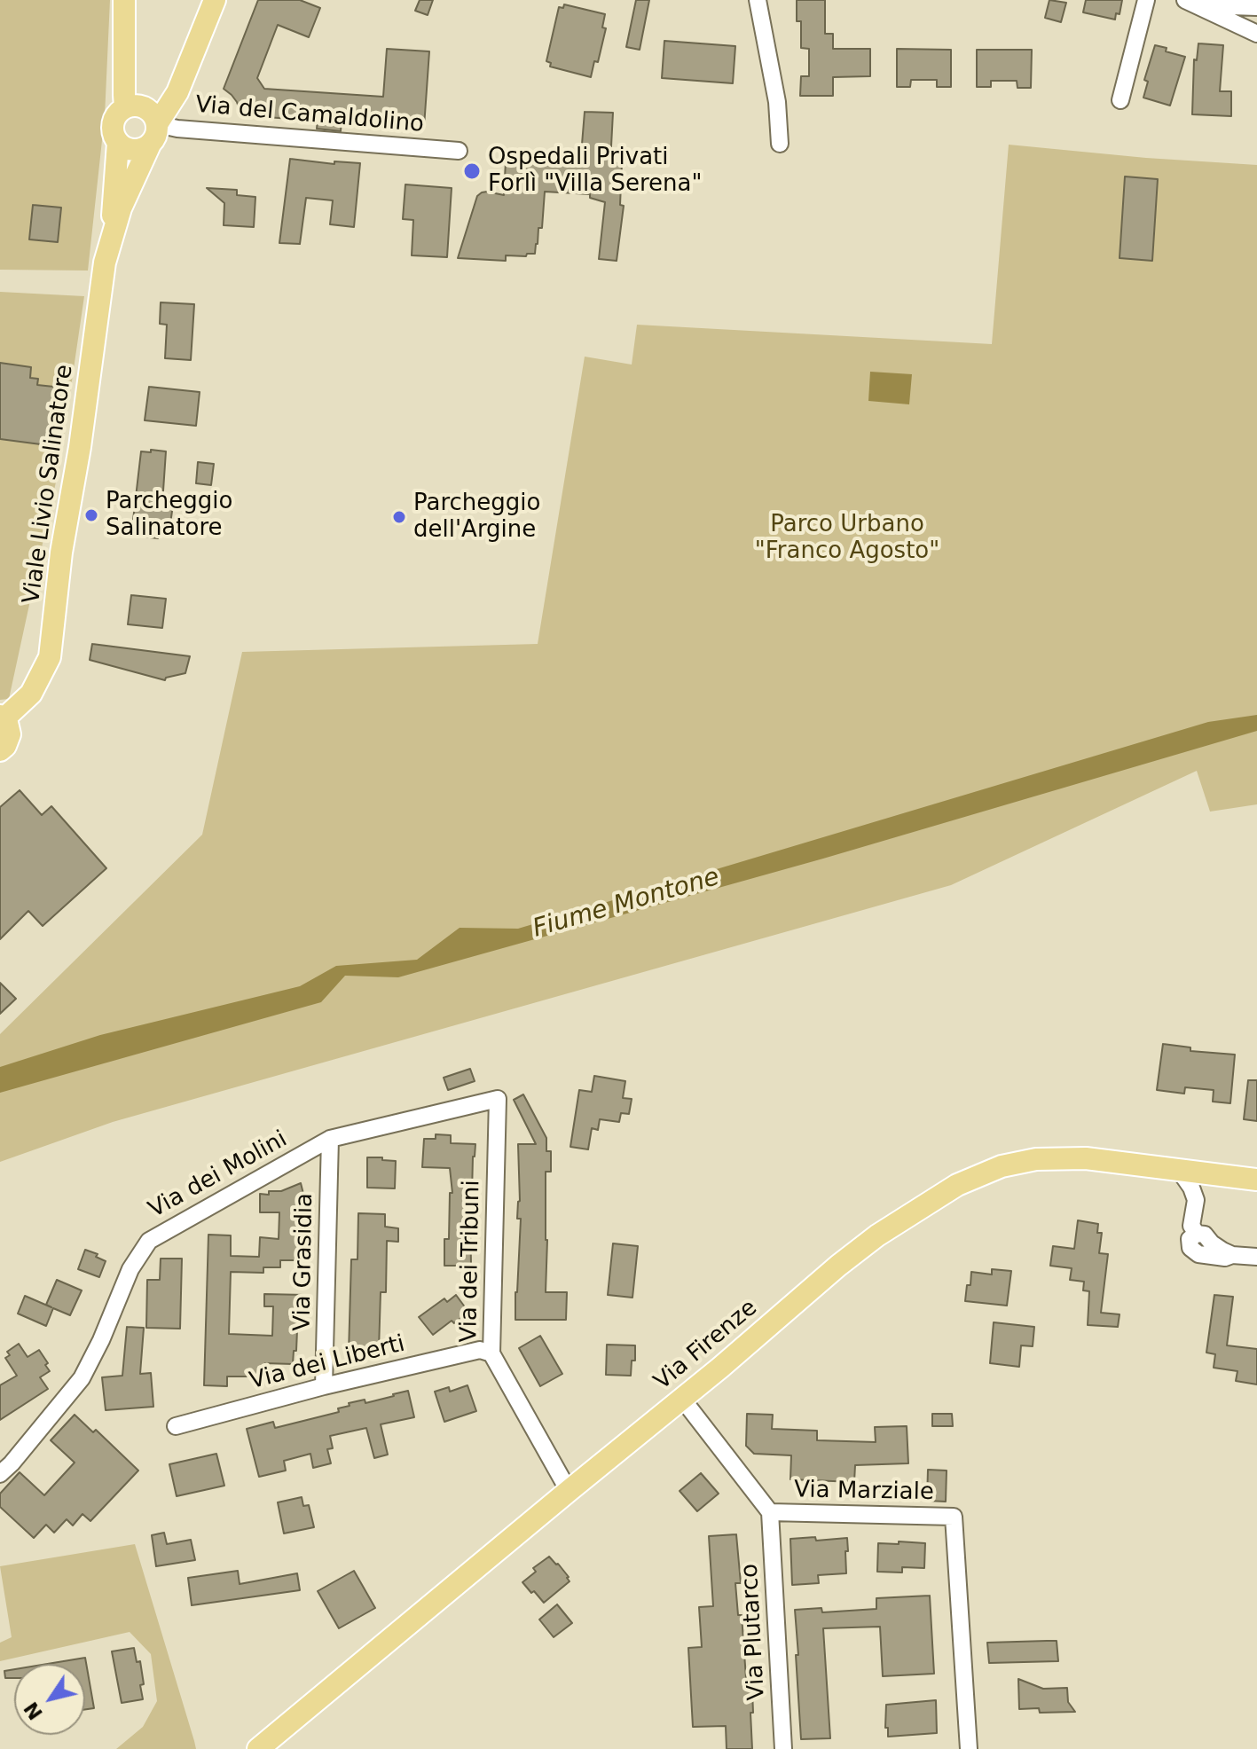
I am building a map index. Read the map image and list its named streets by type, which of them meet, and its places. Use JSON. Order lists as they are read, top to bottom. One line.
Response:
{"streets":{"main road":["Viale Livio Salinatore","Via Firenze"],"street":["Via del Camaldolino","Via dei Molini","Via dei Tribuni","Via Grasidia","Via dei Liberti","Via Marziale","Via Plutarco"]},"crossings":[["Via del Camaldolino","Viale Livio Salinatore"],["Via dei Molini","Via dei Tribuni"],["Via dei Molini","Via Grasidia"],["Via dei Tribuni","Via Firenze"],["Via dei Tribuni","Via dei Liberti"],["Via Grasidia","Via dei Liberti"],["Via Firenze","Via Marziale"],["Via Marziale","Via Plutarco"]],"water":["Fiume Montone"],"parks":["Parco Urbano \"Franco Agosto\""],"places":["Ospedali Privati Forlì \"Villa Serena\"","Parcheggio Salinatore","Parcheggio dell'Argine"],"north":"bottom left"}
